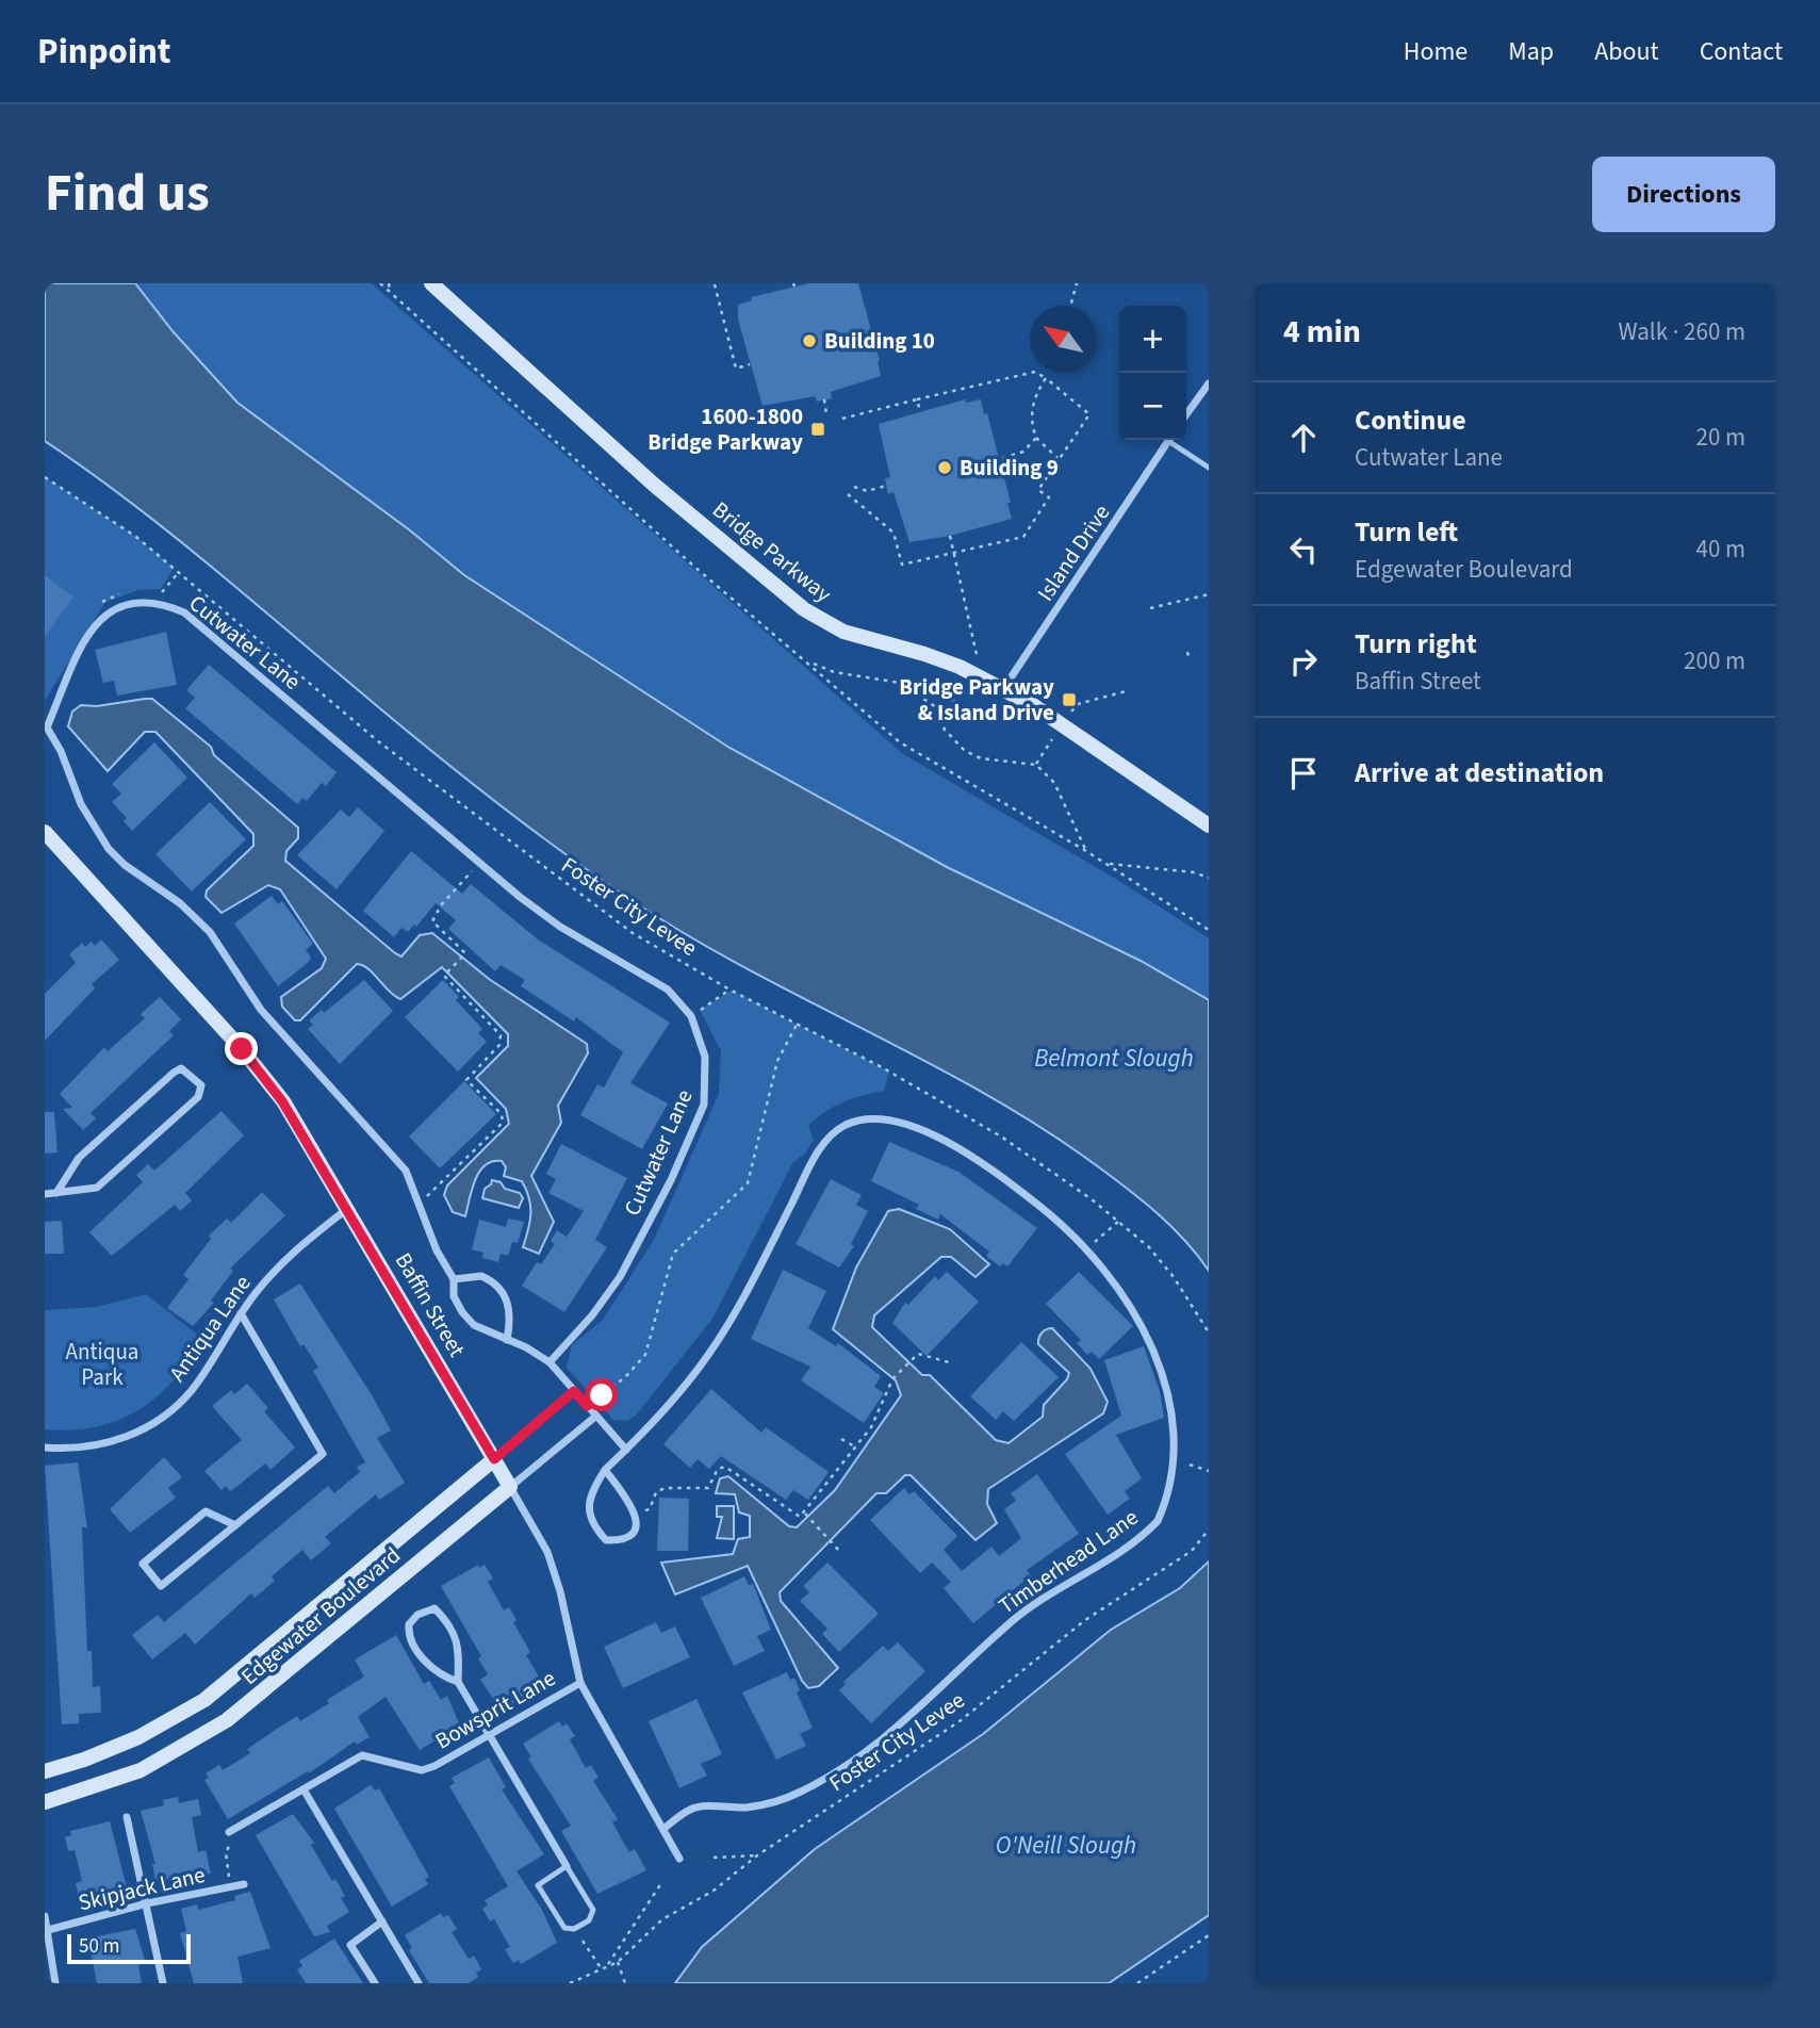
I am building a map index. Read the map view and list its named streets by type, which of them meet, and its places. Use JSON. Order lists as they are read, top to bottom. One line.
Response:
{"streets":{"street":["Bridge Parkway","Island Drive","Cutwater Lane","Baffin Street","Antiqua Lane","Timberhead Lane","Edgewater Boulevard","Bowsprit Lane","Skipjack Lane"],"path":["Foster City Levee"]},"crossings":[["Bridge Parkway","Island Drive"],["Cutwater Lane","Edgewater Boulevard"],["Baffin Street","Antiqua Lane"],["Baffin Street","Timberhead Lane"],["Baffin Street","Edgewater Boulevard"],["Baffin Street","Bowsprit Lane"]],"water":["Belmont Slough","O'Neill Slough"],"parks":["Antiqua Park"],"places":{"other":["Building 10","Building 9"],"transit":["1600-1800 Bridge Parkway","Bridge Parkway & Island Drive"]},"scale_bar":"50 m","north":"top left","page":{"header":"Pinpoint","nav":["Home","Map","About","Contact"],"title":"Find us","buttons":"Directions","heading":["4 min","Walk · 260 m"],"map_buttons":["+","−"],"list":[["Continue","Cutwater Lane","20 m"],["Turn left","Edgewater Boulevard","40 m"],["Turn right","Baffin Street","200 m"],"Arrive at destination"],"scale":"50 m"}}
